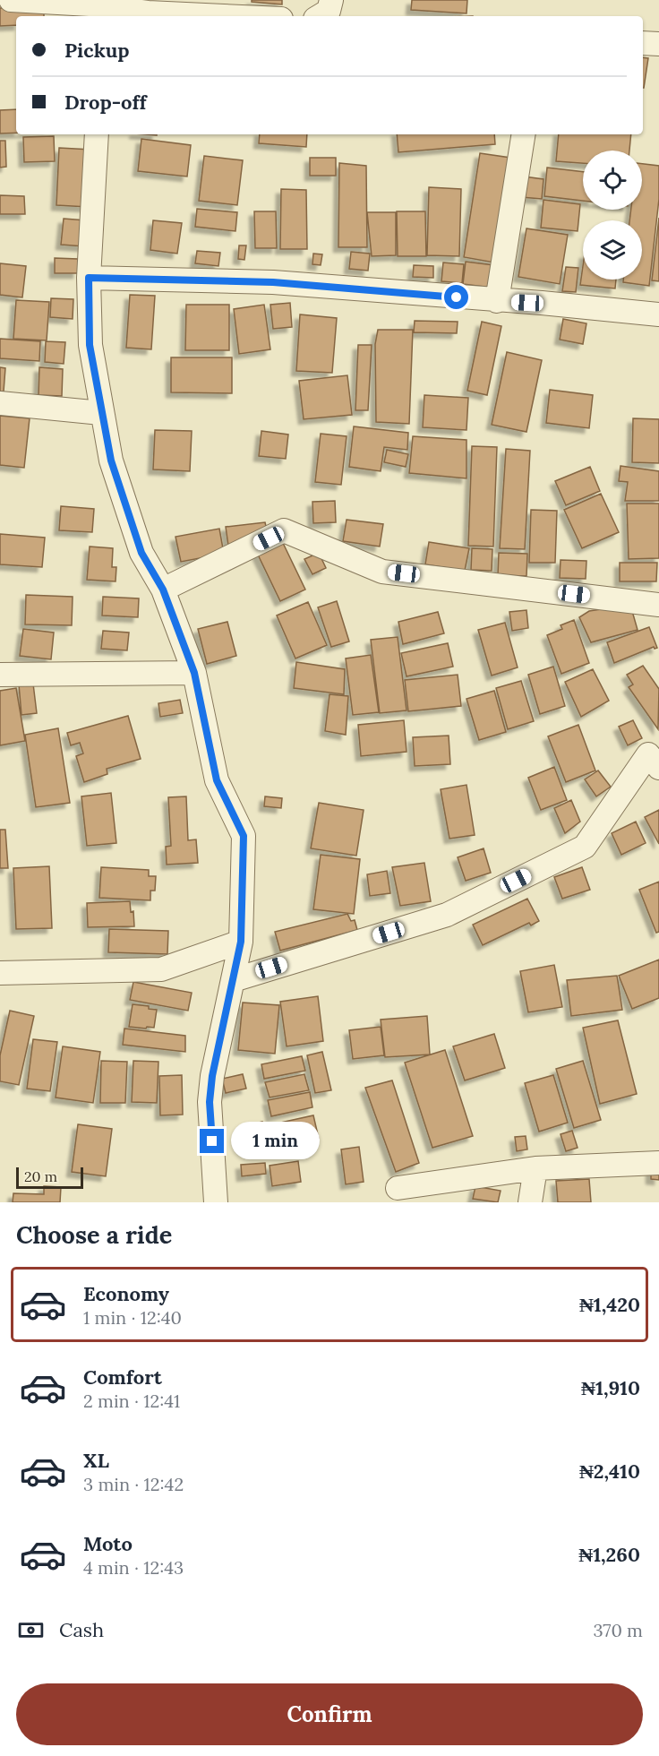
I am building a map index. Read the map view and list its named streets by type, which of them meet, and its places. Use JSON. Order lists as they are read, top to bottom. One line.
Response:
{"scale_bar":"20 m","page":{"banner":["Pickup","Drop-off"],"bubble":"1 min","scale":"20 m","heading":"Choose a ride","list":[{"name":"Economy","note":"1 min · 12:40","value":"₦1,420"},{"name":"Comfort","note":"2 min · 12:41","value":"₦1,910"},{"name":"XL","note":"3 min · 12:42","value":"₦2,410"},{"name":"Moto","note":"4 min · 12:43","value":"₦1,260"}],"pay":["Cash","370 m"],"buttons":"Confirm"}}
